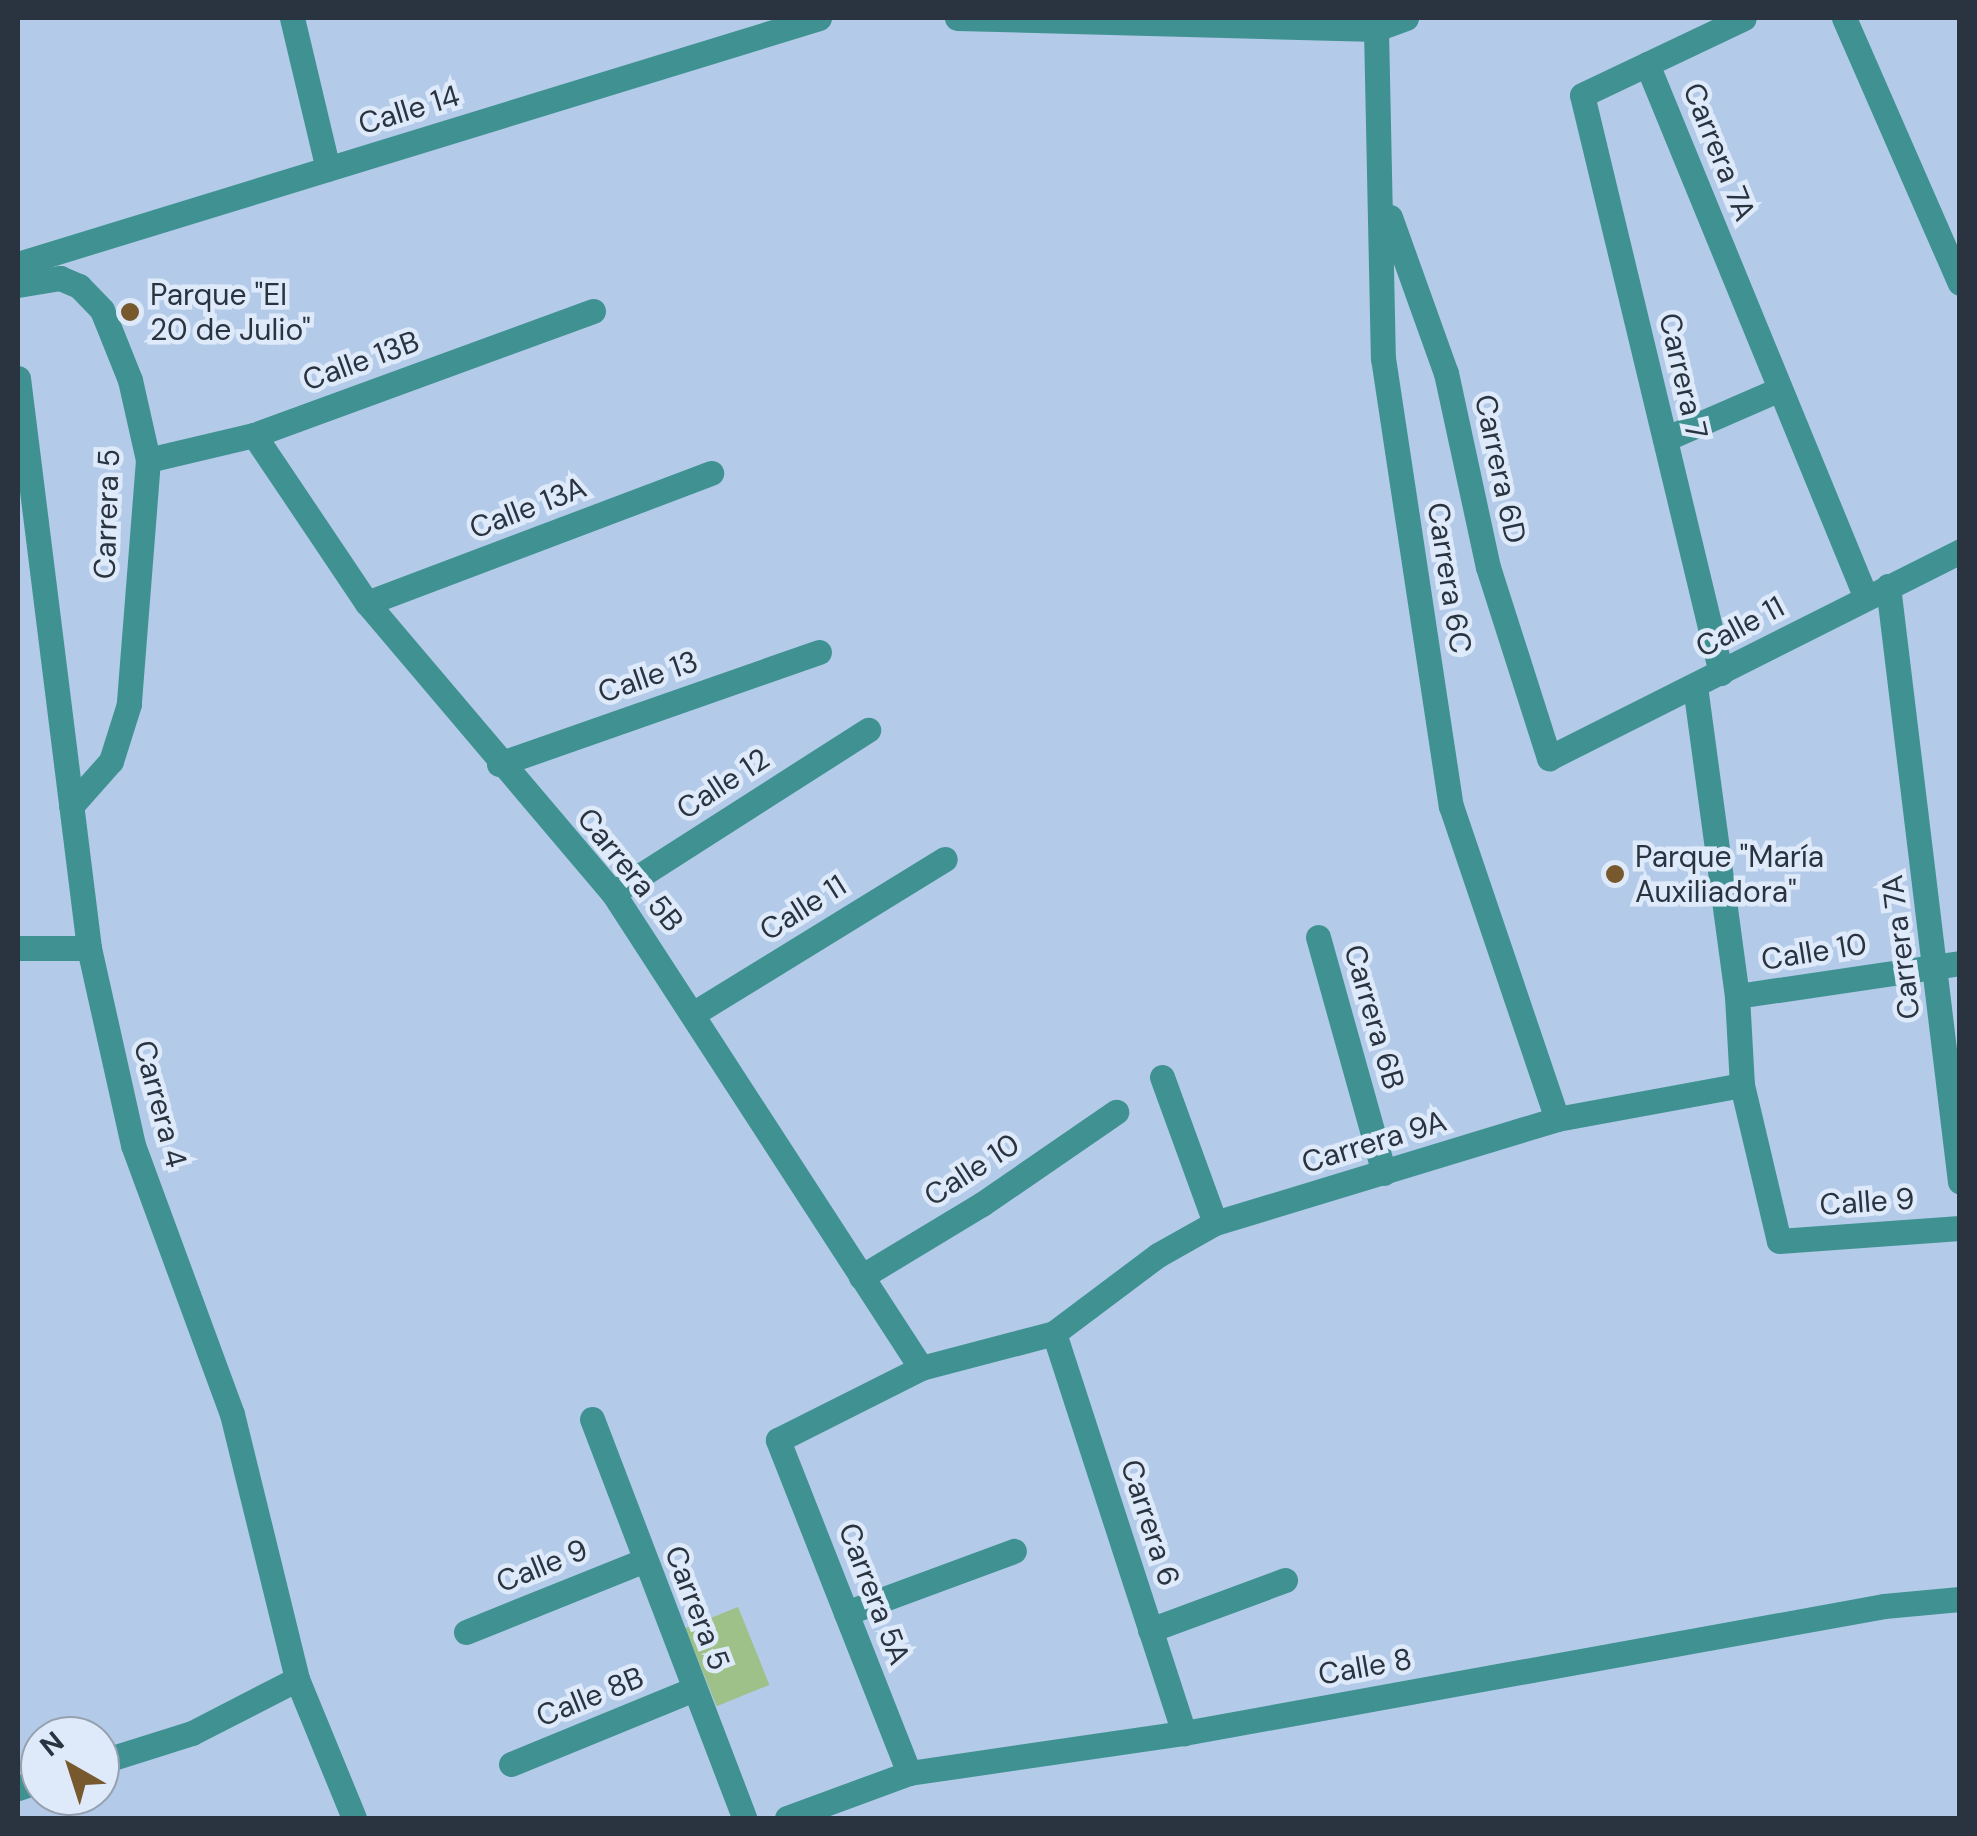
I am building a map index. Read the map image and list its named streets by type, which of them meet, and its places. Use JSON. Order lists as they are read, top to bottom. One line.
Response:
{"streets":{"street":["Calle 14","Carrera 7A","Calle 13B","Carrera 7","Carrera 6D","Calle 13A","Carrera 5","Carrera 6C","Calle 11","Calle 13","Calle 12","Carrera 5B","Calle 10","Carrera 6B","Carrera 4","Carrera 9A","Calle 9","Carrera 6","Carrera 5A","Calle 8","Calle 8B"]},"crossings":[["Carrera 7A","Carrera 7"],["Carrera 7A","Calle 11"],["Carrera 7A","Calle 10"],["Calle 13B","Carrera 5"],["Calle 13B","Carrera 5B"],["Carrera 7","Calle 11"],["Carrera 6D","Carrera 6C"],["Carrera 6D","Calle 11"],["Calle 13A","Carrera 5B"],["Carrera 5","Carrera 4"],["Carrera 5","Calle 9"],["Carrera 5","Calle 8B"],["Carrera 6C","Carrera 9A"],["Calle 11","Carrera 5B"],["Calle 13","Carrera 5B"],["Calle 12","Carrera 5B"],["Carrera 5B","Calle 10"],["Carrera 5B","Carrera 5A"],["Carrera 6B","Carrera 9A"],["Carrera 9A","Calle 9"],["Carrera 9A","Carrera 6"],["Carrera 6","Calle 8"],["Carrera 5A","Calle 8"]],"places":["Parque \"El 20 de Julio\"","Parque \"María Auxiliadora\""],"north":"top left"}
